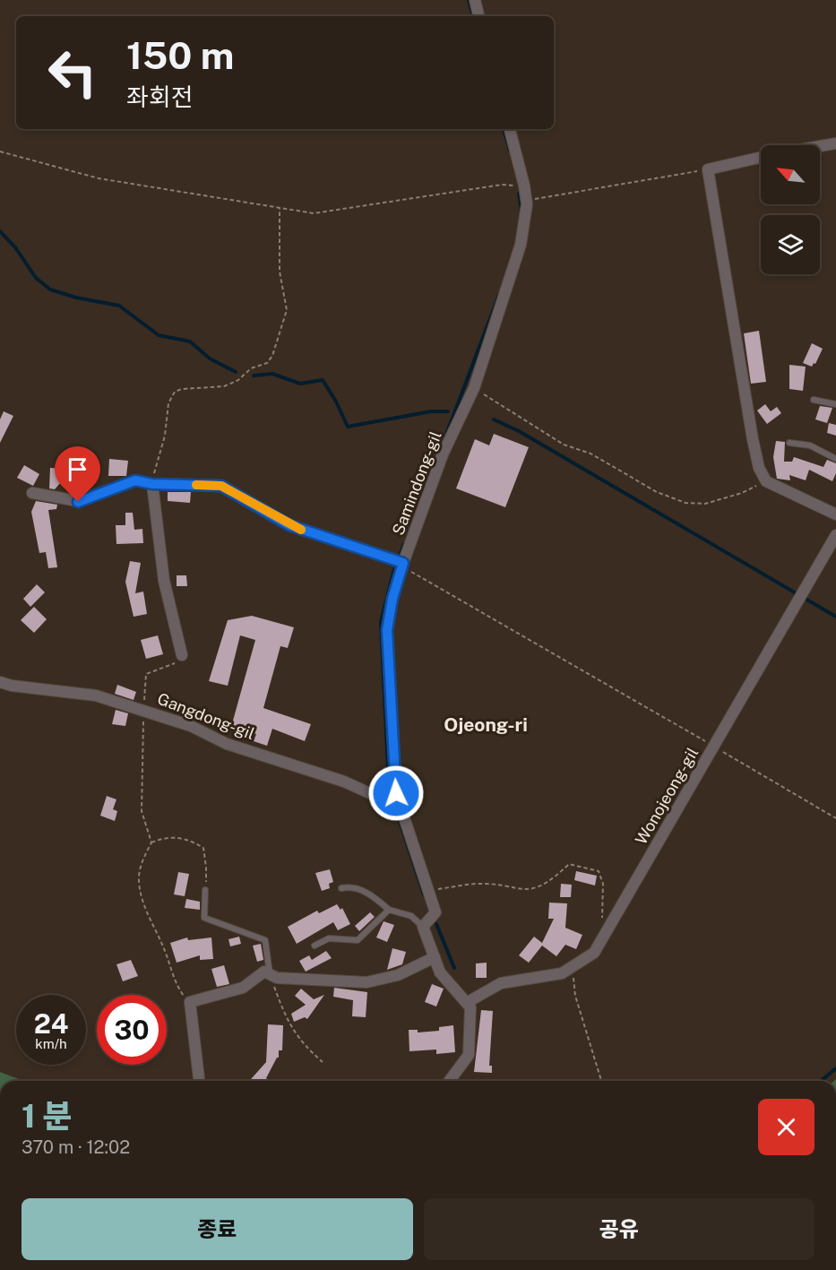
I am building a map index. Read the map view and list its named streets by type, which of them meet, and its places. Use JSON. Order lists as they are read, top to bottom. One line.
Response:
{"streets":{"street":["Samindong-gil","Gangdong-gil","Wonojeong-gil"]},"crossings":[["Samindong-gil","Gangdong-gil"]],"districts":["Ojeong-ri"],"north":"top left","page":{"turn":["150 m","좌회전"],"speed":"24 km/h","limit":"30","heading":["1 분","370 m · 12:02"],"buttons":["종료","공유"]}}
